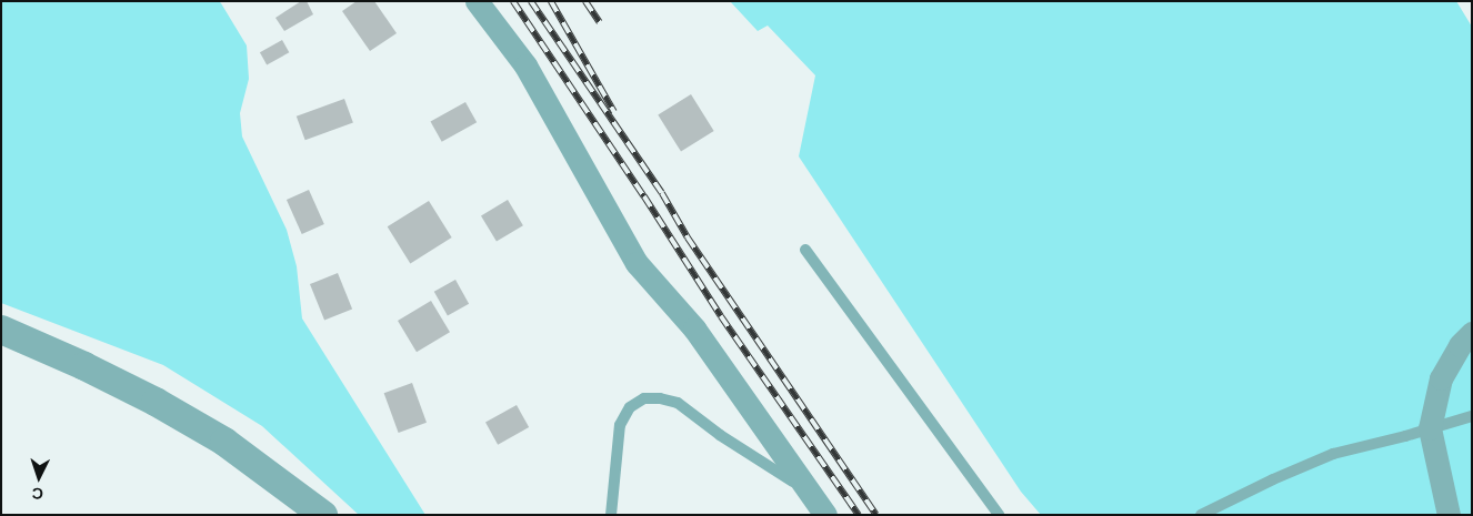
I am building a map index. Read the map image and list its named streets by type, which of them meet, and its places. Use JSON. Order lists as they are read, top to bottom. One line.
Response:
{"north":"bottom"}
